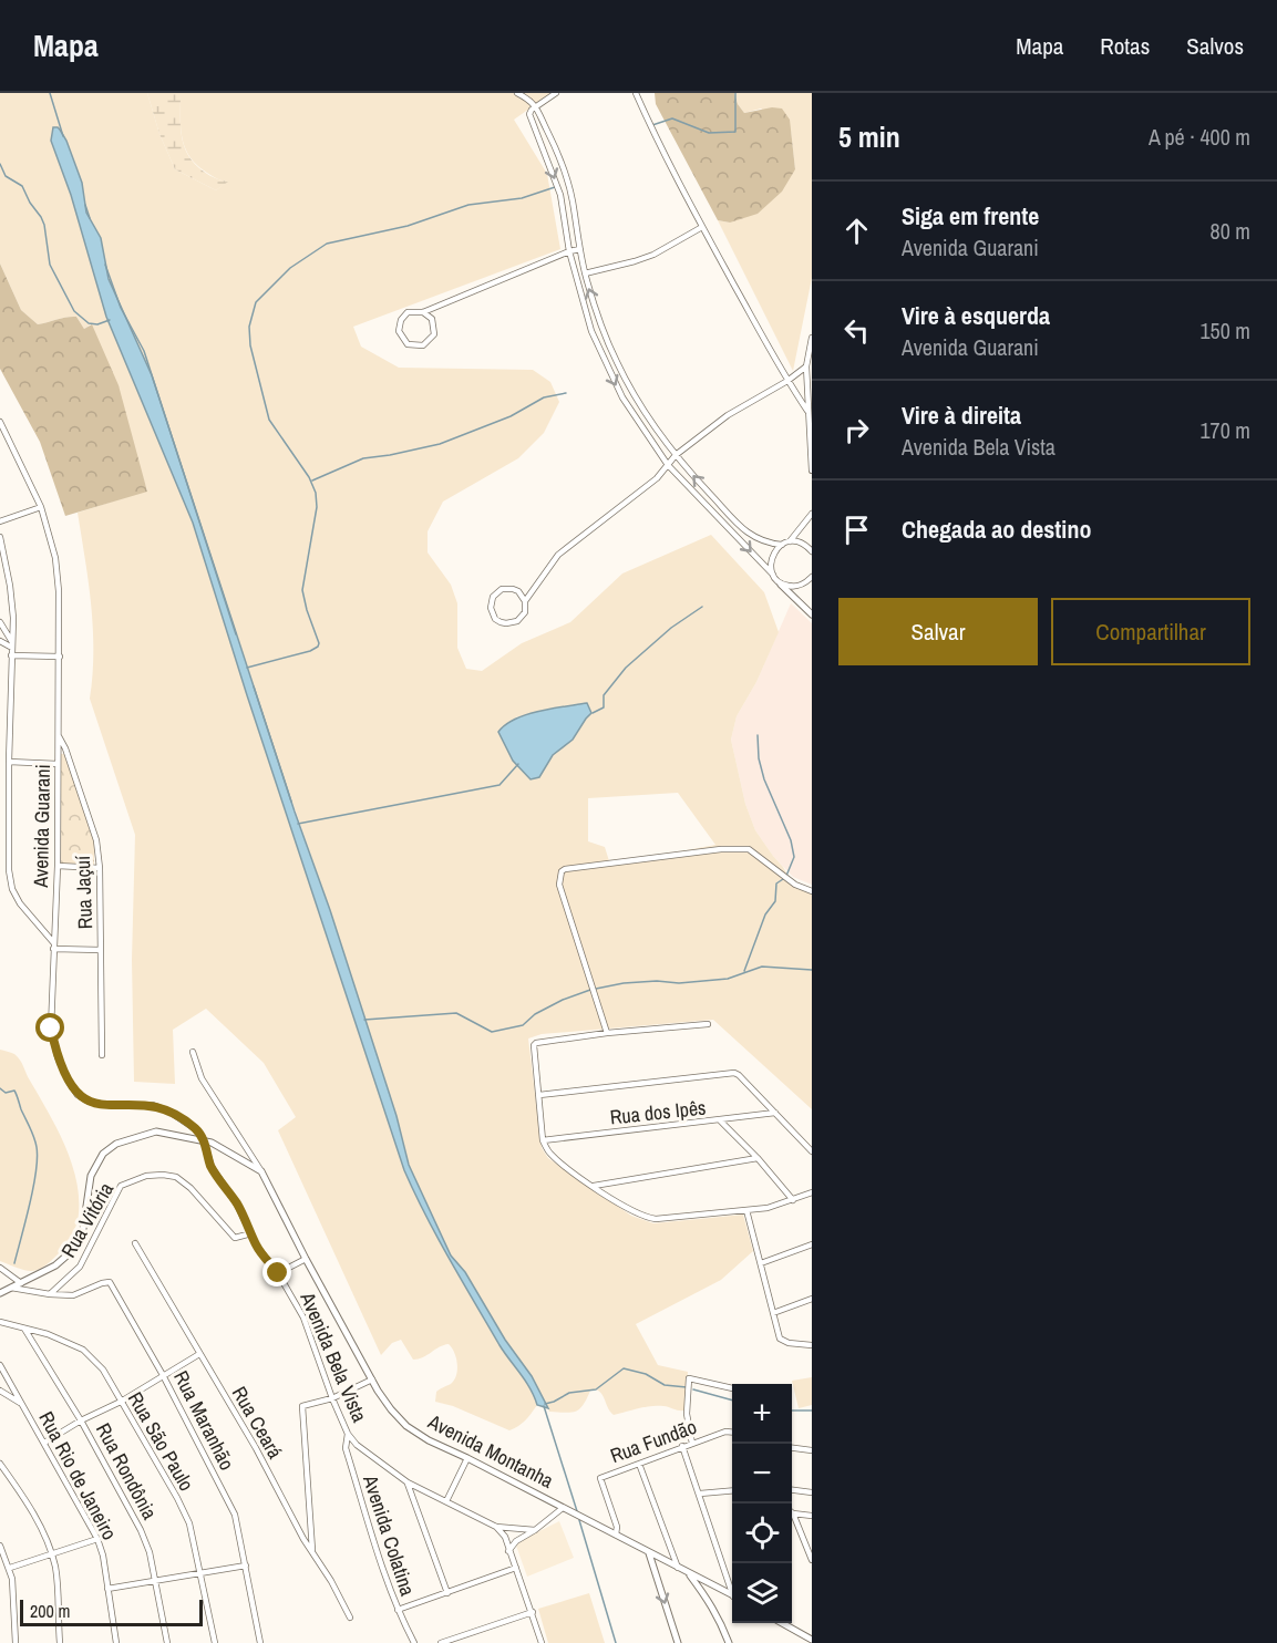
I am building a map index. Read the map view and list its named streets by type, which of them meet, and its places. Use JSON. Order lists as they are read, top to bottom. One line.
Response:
{"streets":{"street":["Avenida Guarani","Rua Jaçuí","Rua dos Ipês","Rua Vitória","Avenida Bela Vista","Rua Maranhão","Rua Ceará","Rua São Paulo","Rua Fundão","Avenida Montanha","Rua Rondônia","Rua Rio de Janeiro","Avenida Colatina"]},"crossings":[["Avenida Guarani","Rua Jaçuí"],["Avenida Guarani","Avenida Bela Vista"],["Rua Vitória","Avenida Bela Vista"],["Rua Vitória","Rua Maranhão"],["Avenida Bela Vista","Avenida Colatina"],["Rua São Paulo","Rua Rondônia"],["Rua Fundão","Avenida Montanha"]],"scale_bar":"200 m","page":{"header":"Mapa","nav":["Mapa","Rotas","Salvos"],"heading":["5 min","A pé · 400 m"],"list":[["Siga em frente","Avenida Guarani","80 m"],["Vire à esquerda","Avenida Guarani","150 m"],["Vire à direita","Avenida Bela Vista","170 m"],"Chegada ao destino"],"buttons":["Salvar","Compartilhar"],"map_buttons":["+","−"],"scale":"200 m"}}
